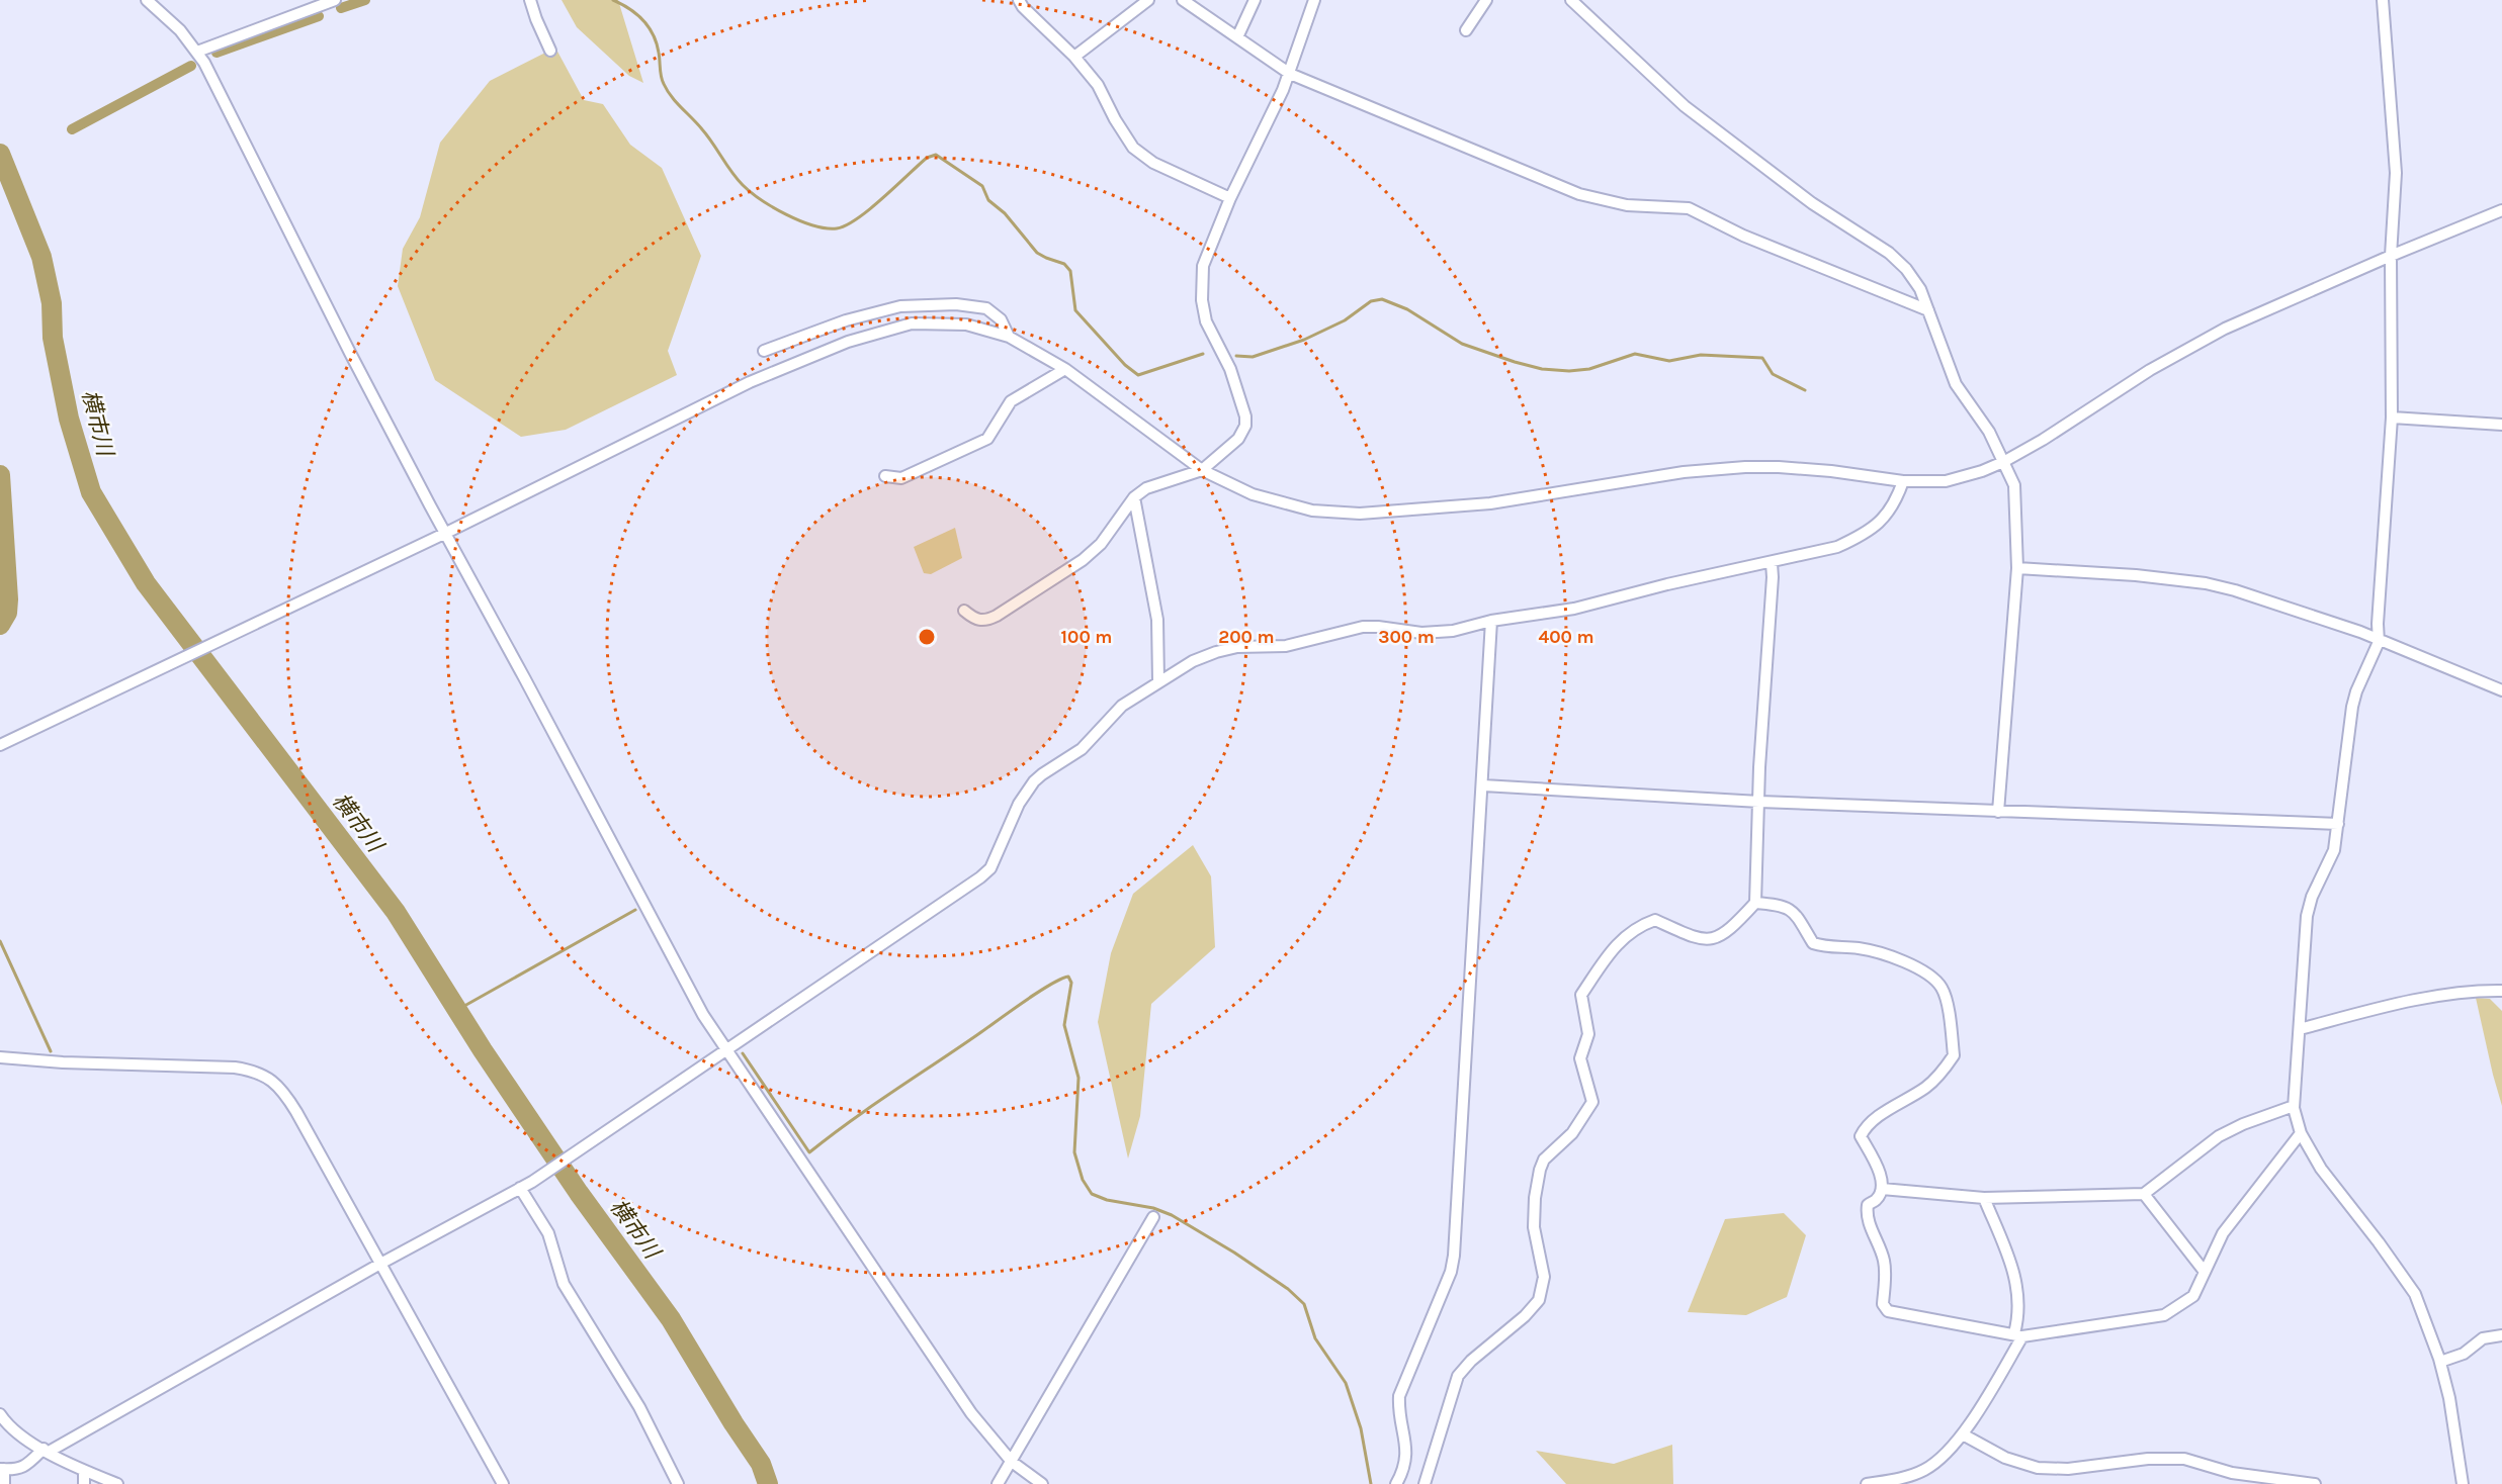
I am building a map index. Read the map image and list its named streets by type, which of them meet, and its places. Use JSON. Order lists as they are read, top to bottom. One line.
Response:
{"water":["横市川"],"rings":["100 m","200 m","300 m","400 m"]}
